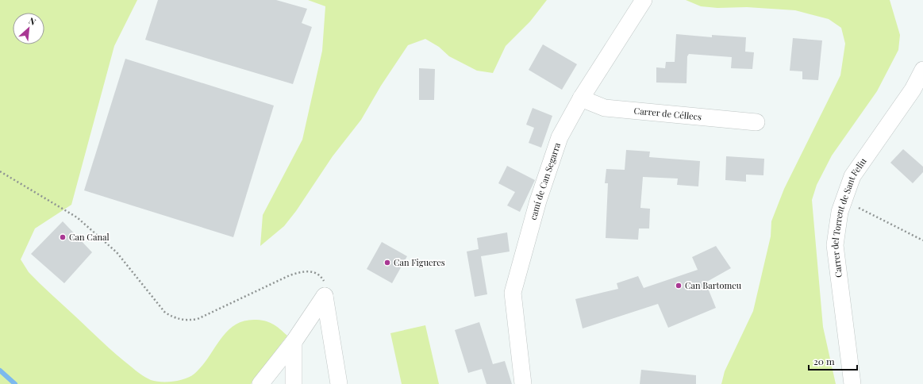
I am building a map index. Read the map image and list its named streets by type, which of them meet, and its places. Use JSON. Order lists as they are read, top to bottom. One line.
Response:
{"streets":{"street":["Carrer de Céllecs","camí de Can Segarra","Carrer del Torrent de Sant Feliu"]},"crossings":[["Carrer de Céllecs","camí de Can Segarra"]],"places":["Can Canal","Can Figueres","Can Bartomeu"],"scale_bar":"20 m","north":"top right"}
